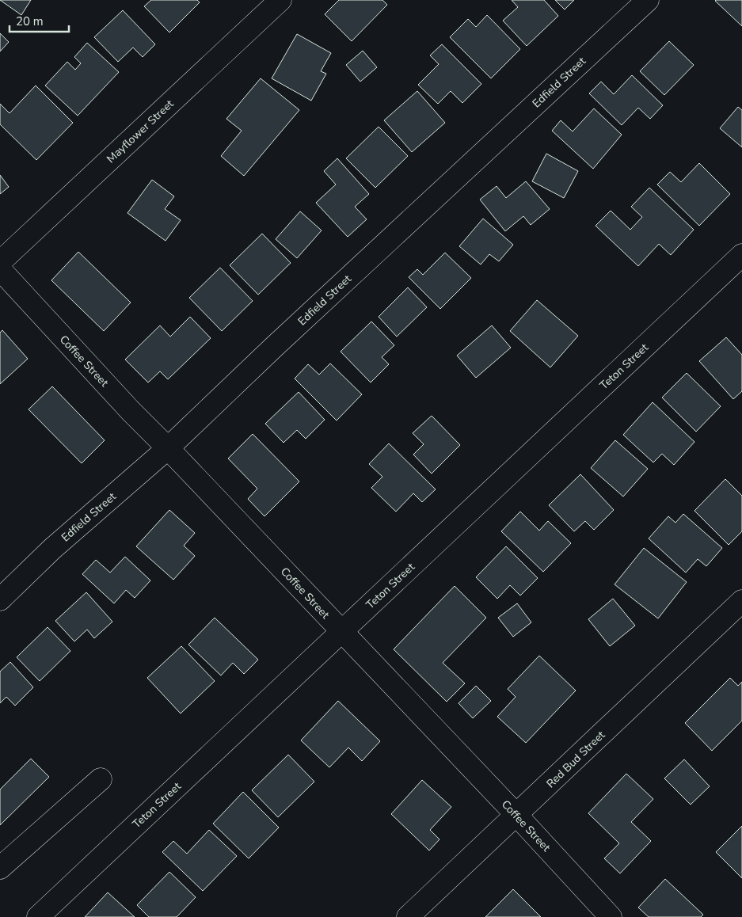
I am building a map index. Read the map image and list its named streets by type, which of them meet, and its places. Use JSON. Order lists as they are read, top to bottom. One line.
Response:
{"streets":{"street":["Edfield Street","Mayflower Street","Coffee Street","Teton Street","Red Bud Street"]},"crossings":[["Edfield Street","Coffee Street"],["Coffee Street","Teton Street"],["Coffee Street","Red Bud Street"]],"scale_bar":"20 m"}
